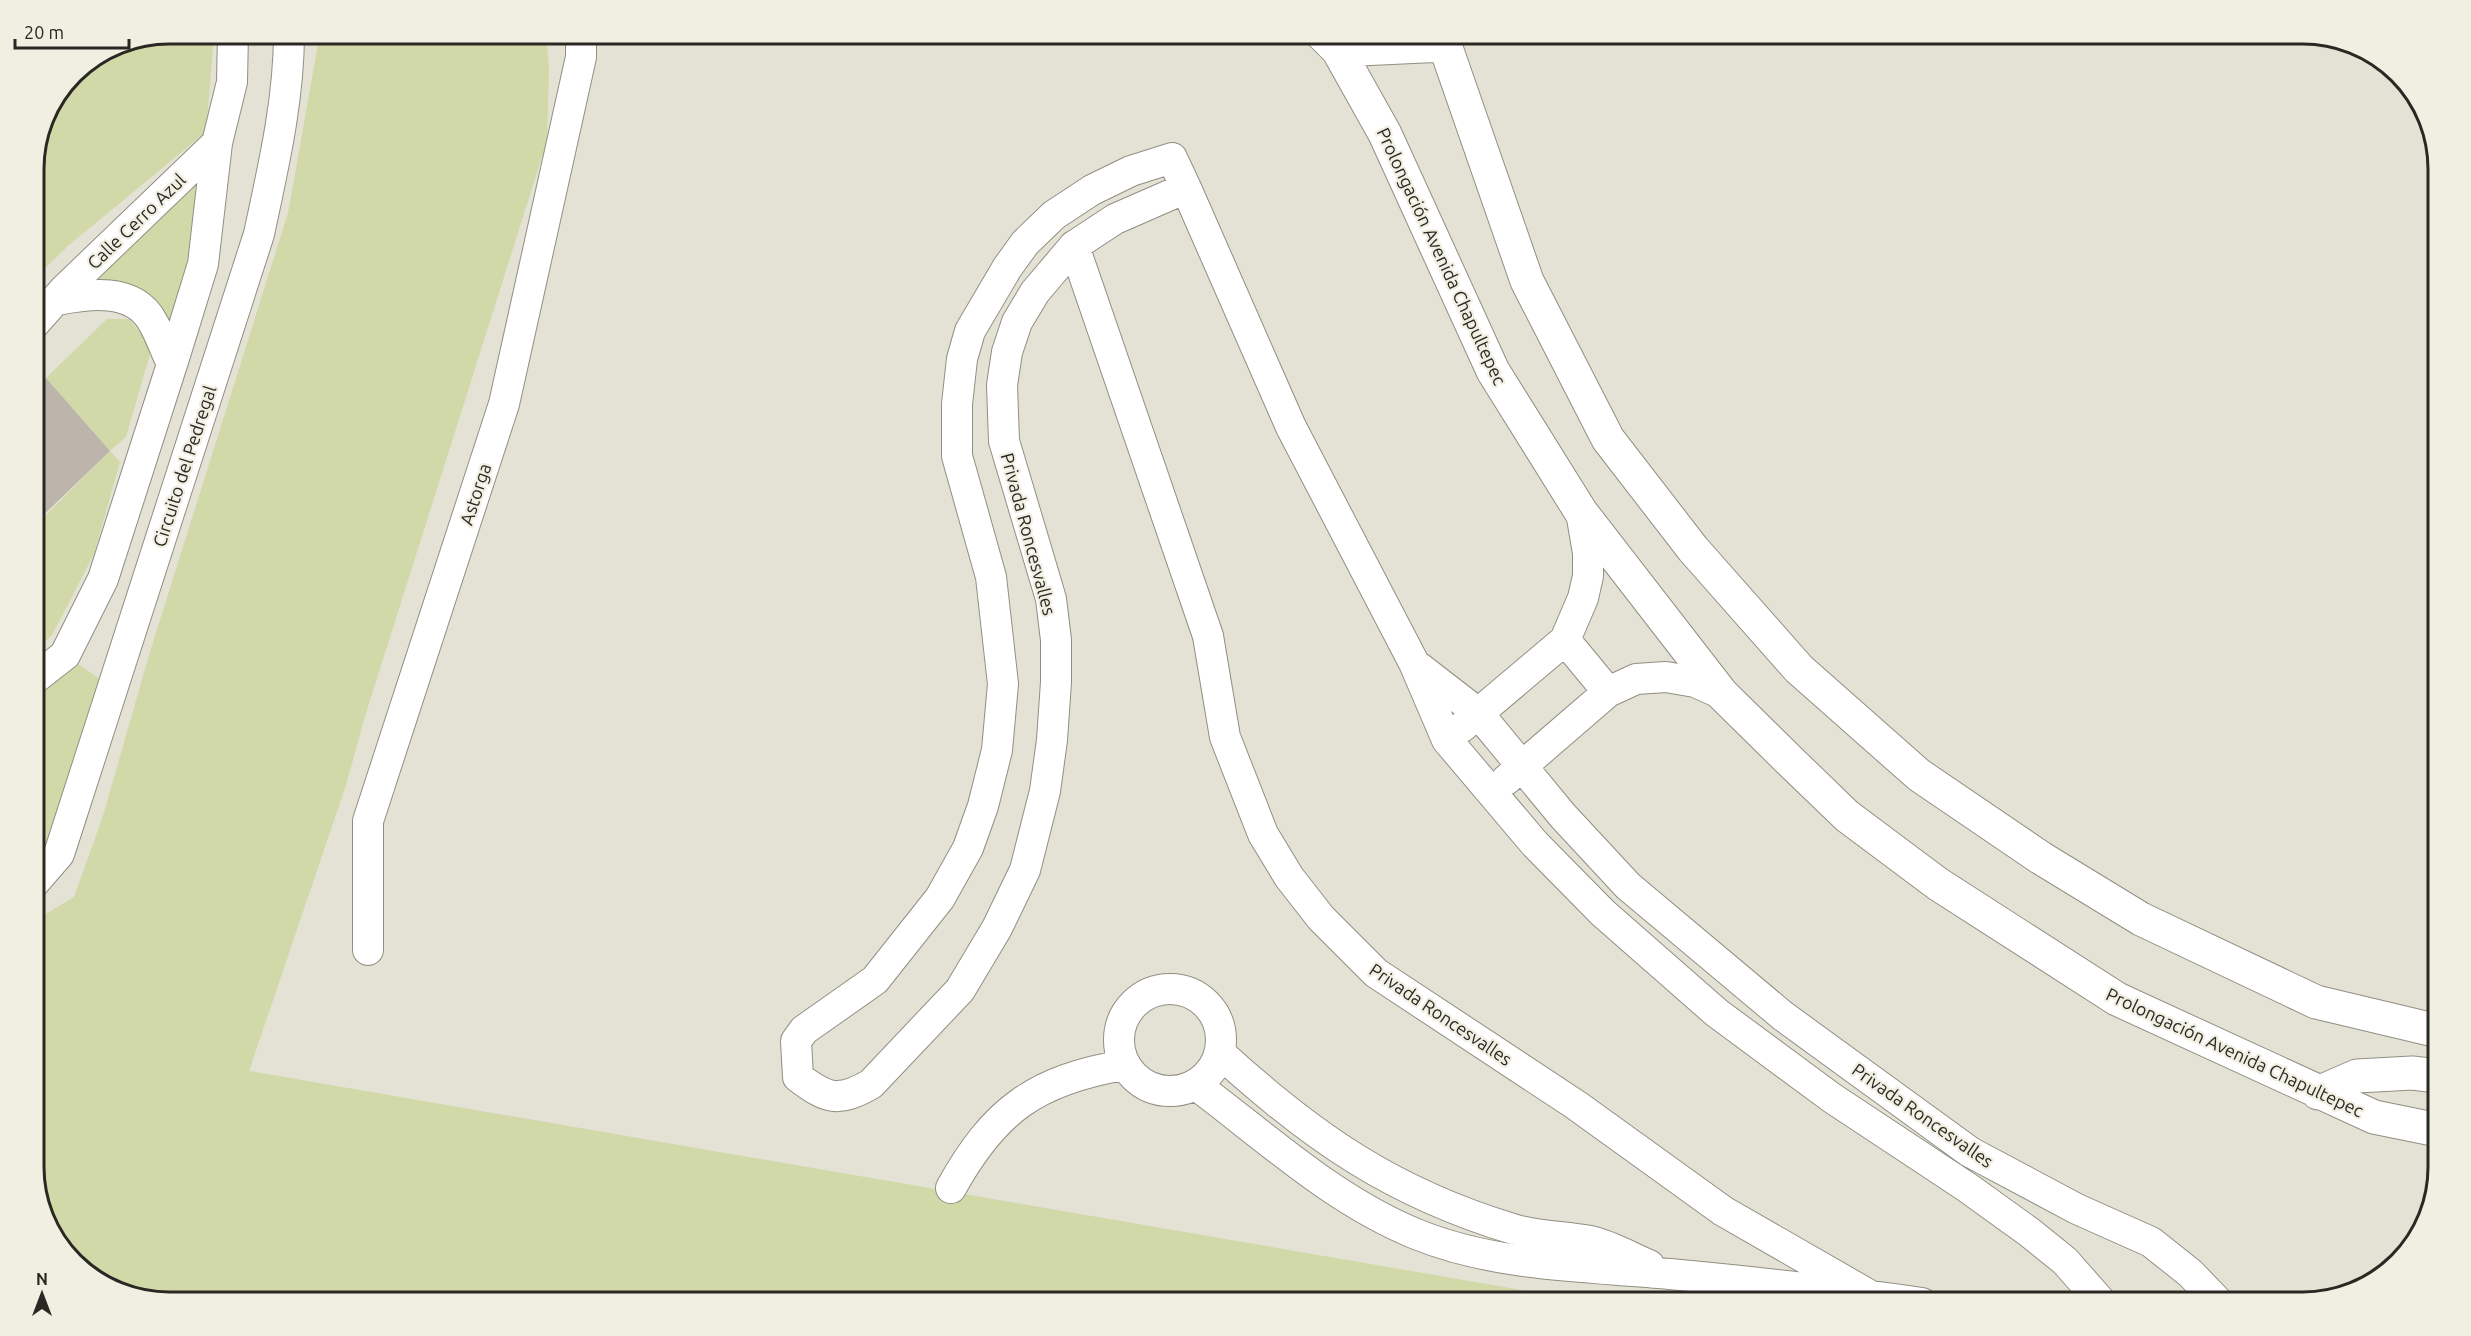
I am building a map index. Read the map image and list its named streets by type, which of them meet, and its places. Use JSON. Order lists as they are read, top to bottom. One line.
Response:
{"streets":{"street":["Calle Cerro Azul","Prolongación Avenida Chapultepec","Circuito del Pedregal","Astorga","Privada Roncesvalles"]},"scale_bar":"20 m","north":"top"}
